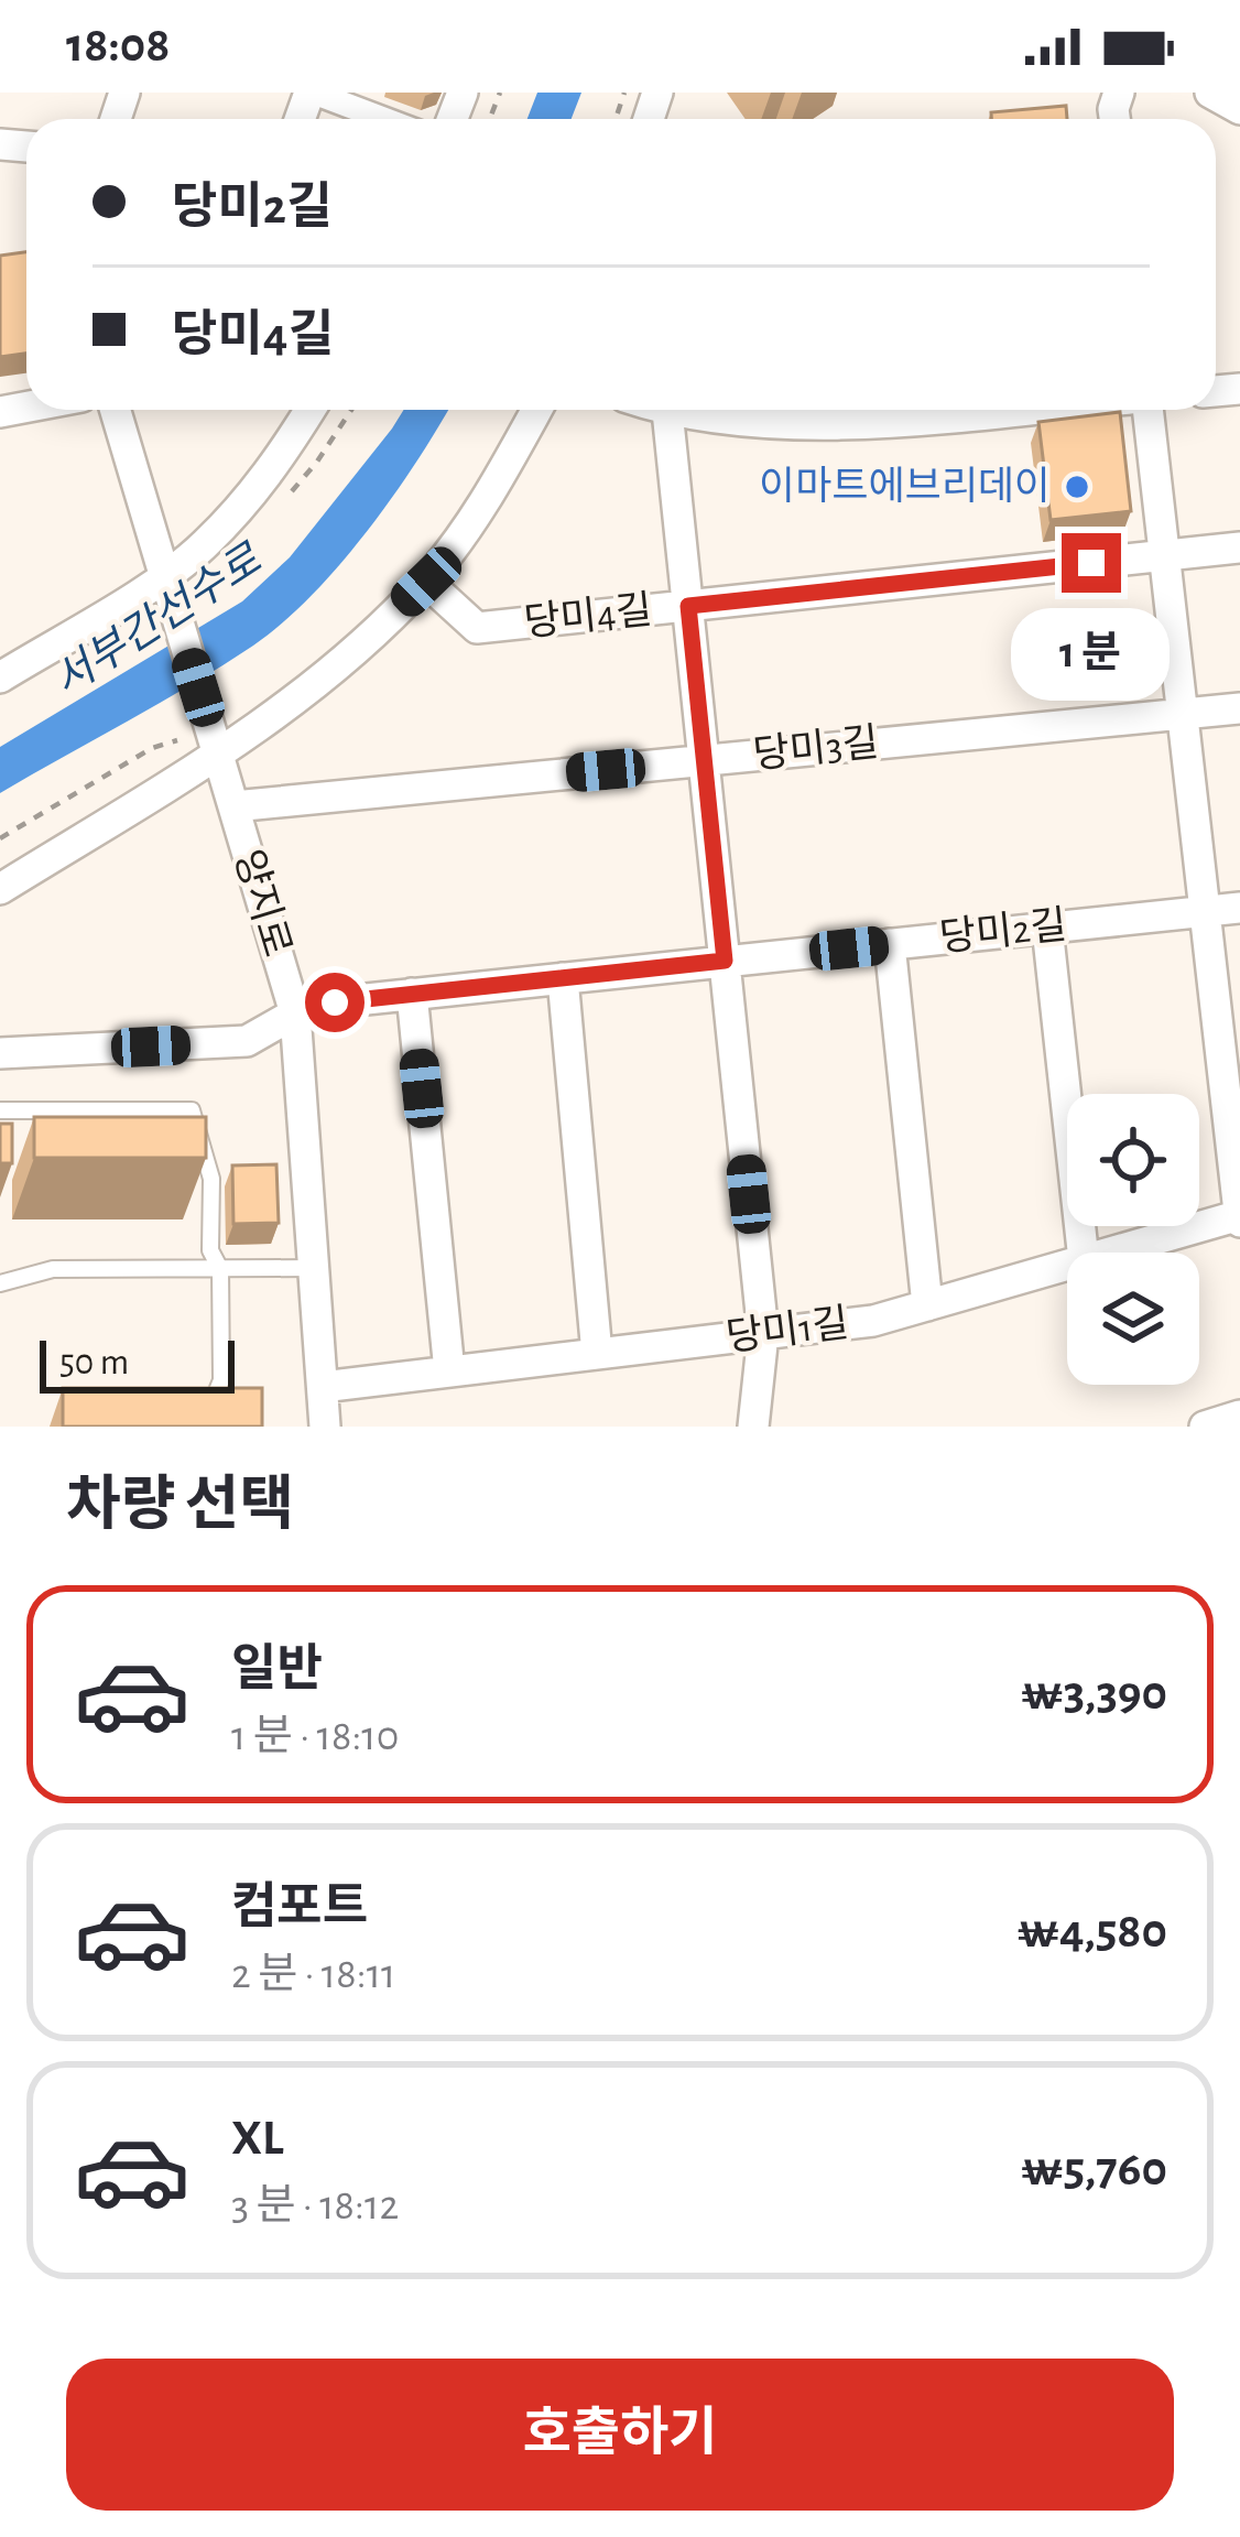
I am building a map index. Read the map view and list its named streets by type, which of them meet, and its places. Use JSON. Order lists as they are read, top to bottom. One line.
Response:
{"streets":{"street":["당미4길","당미3길","양지로","당미2길","당미1길"]},"crossings":[["당미3길","양지로"],["양지로","당미2길"],["양지로","당미1길"]],"water":["서부간선수로"],"places":["이마트에브리데이"],"scale_bar":"50 m","page":{"status":"18:08","banner":["당미2길","당미4길"],"bubble":"1 분","scale":"50 m","heading":"차량 선택","list":[{"name":"일반","note":"1 분 · 18:10","value":"₩3,390"},{"name":"컴포트","note":"2 분 · 18:11","value":"₩4,580"},{"name":"XL","note":"3 분 · 18:12","value":"₩5,760"}],"buttons":"호출하기"}}
